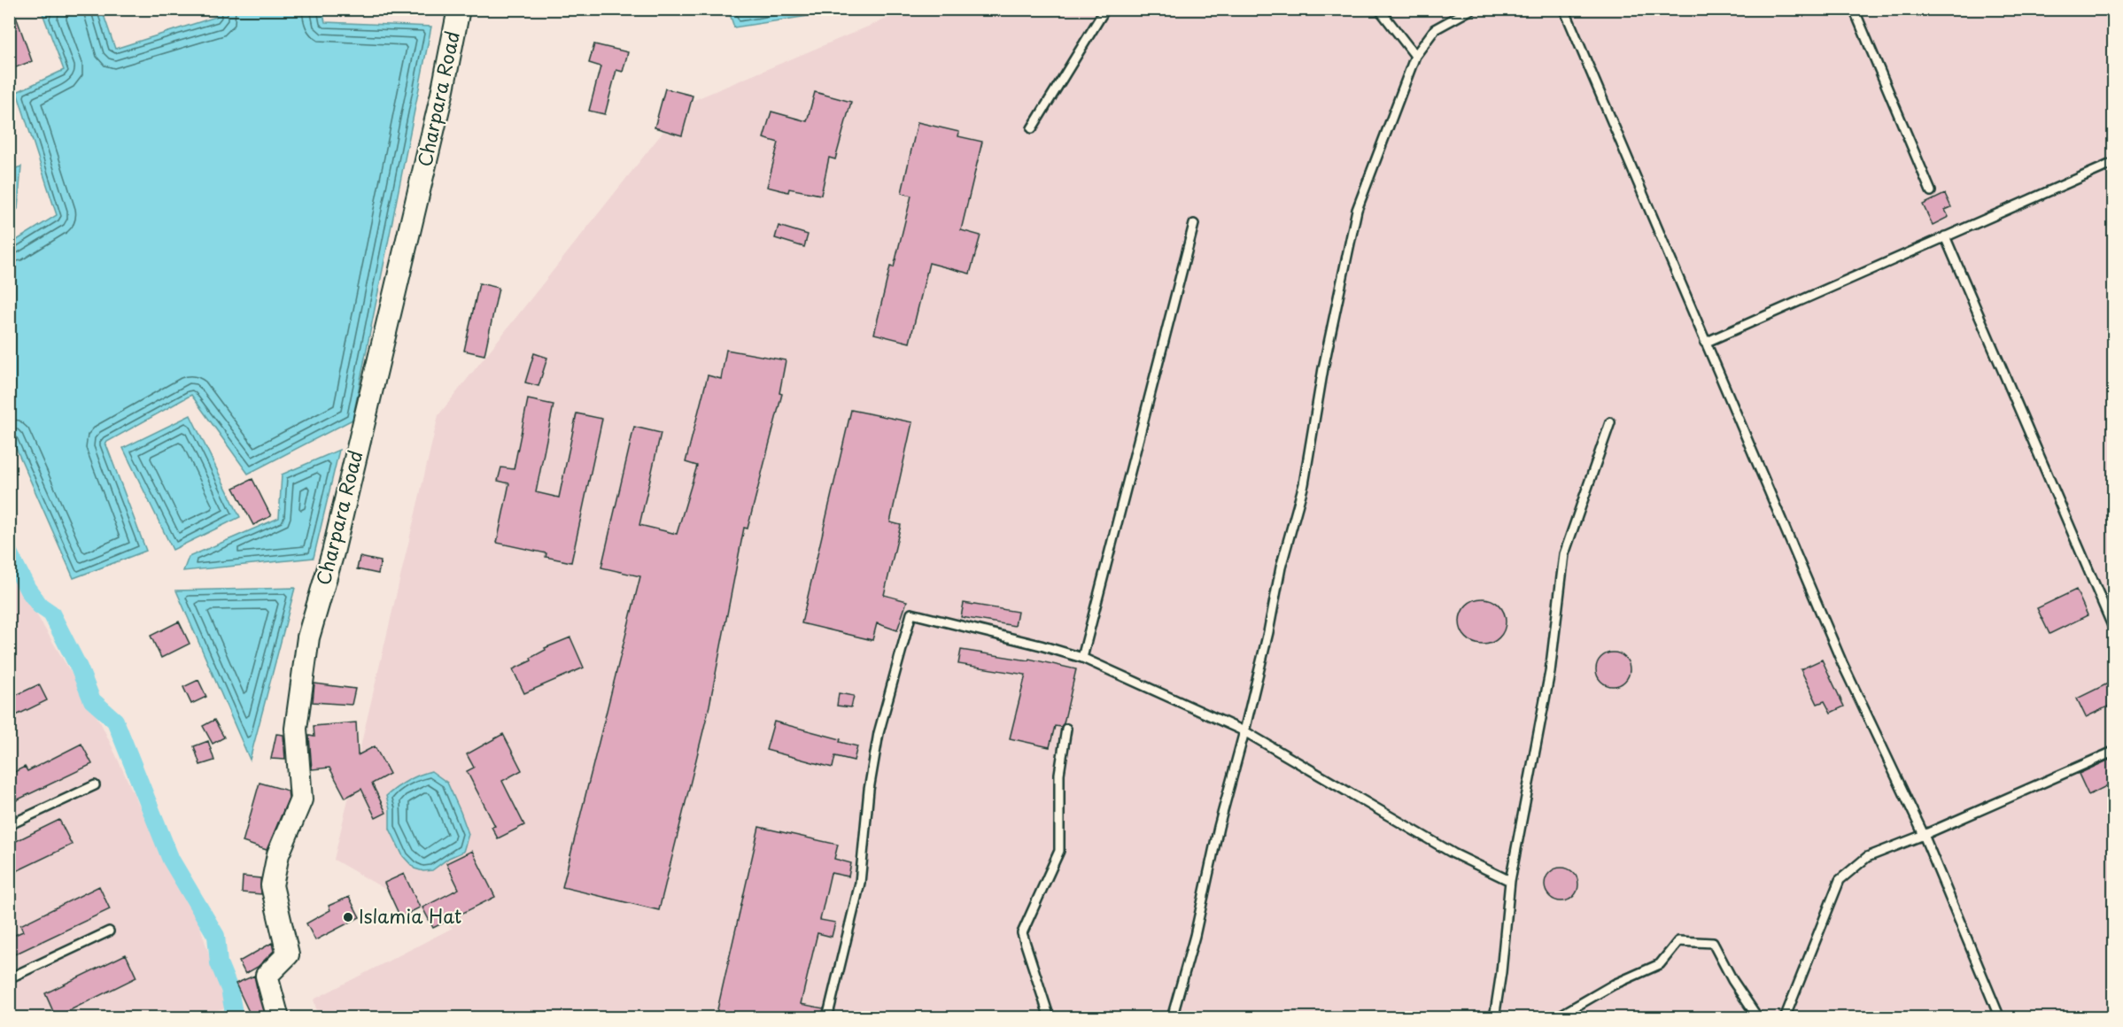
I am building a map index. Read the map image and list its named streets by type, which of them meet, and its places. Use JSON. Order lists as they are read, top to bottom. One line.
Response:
{"streets":{"street":["Charpara Road"]},"places":["Islamia Hat"]}
